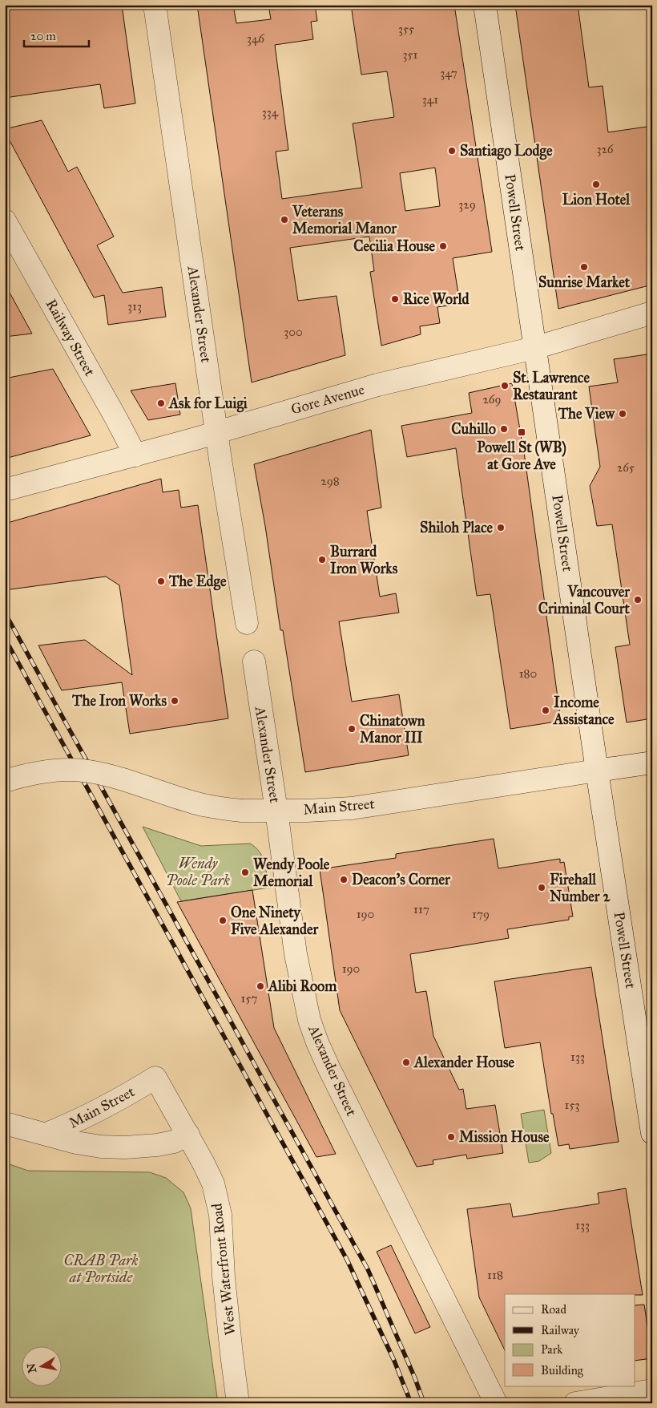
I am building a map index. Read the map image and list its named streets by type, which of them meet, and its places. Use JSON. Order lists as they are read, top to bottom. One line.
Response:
{"streets":{"street":["Powell Street","Alexander Street","Railway Street","Gore Avenue","Main Street","West Waterfront Road"]},"crossings":[["Powell Street","Gore Avenue"],["Powell Street","Main Street"],["Alexander Street","Gore Avenue"],["Alexander Street","Main Street"],["Railway Street","Gore Avenue"],["Main Street","West Waterfront Road"]],"parks":["Wendy Poole Park","CRAB Park at Portside"],"places":{"other":["Santiago Lodge","Lion Hotel","Veterans Memorial Manor","Cecilia House","Sunrise Market","Rice World","St. Lawrence Restaurant","Ask for Luigi","The View","Cuhillo","Shiloh Place","Burrard Iron Works","The Edge","Vancouver Criminal Court","The Iron Works","Income Assistance","Chinatown Manor III","Wendy Poole Memorial","Deacon's Corner","Firehall Number 2","One Ninety Five Alexander","Alibi Room","Alexander House","Mission House"],"transit":["Powell St (WB) at Gore Ave"]},"house_numbers":["355","346","351","347","341","334","326","329","313","300","269","265","298","180","117","190","179","190","157","133","153","133","118"],"legend":["Road","Railway","Park","Building"],"scale_bar":"20 m","north":"left"}
